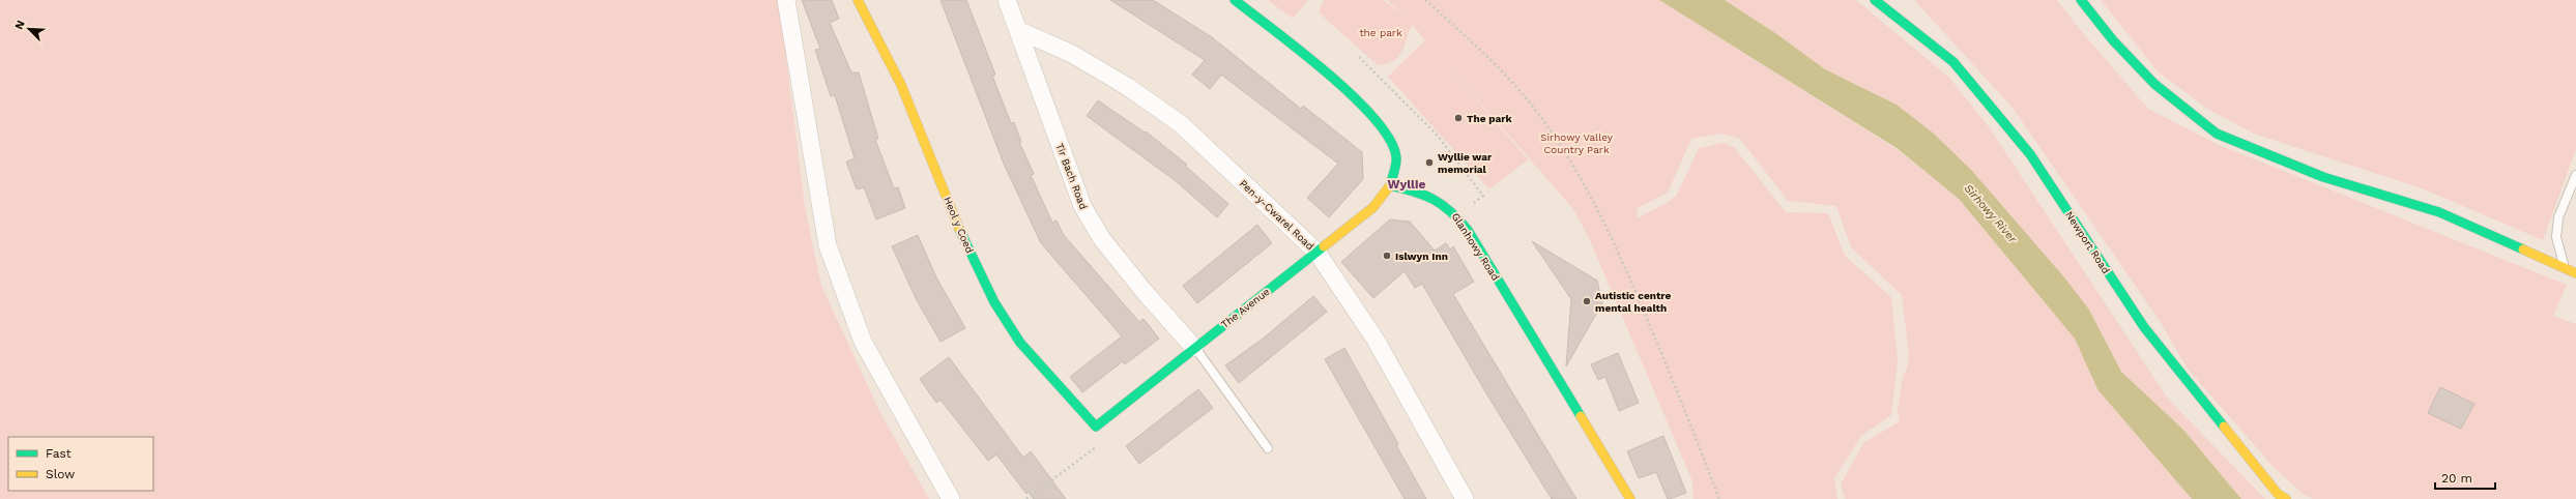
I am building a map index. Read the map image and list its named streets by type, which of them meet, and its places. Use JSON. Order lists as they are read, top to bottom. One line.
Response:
{"streets":{"street":["Tir Bach Road","Pen-y-Cwarel Road","Heol y Coed","Newport Road","Glanhowy Road","The Avenue"]},"crossings":[["Tir Bach Road","Pen-y-Cwarel Road"],["Tir Bach Road","The Avenue"],["Pen-y-Cwarel Road","The Avenue"],["Heol y Coed","The Avenue"],["Glanhowy Road","The Avenue"]],"districts":["Wyllie"],"water":["Sirhowy River"],"parks":["the park","Sirhowy Valley Country Park"],"places":["The park","Wyllie war memorial","Islwyn Inn","Autistic centre mental health"],"legend":["Fast","Slow"],"scale_bar":"20 m","north":"top left"}
